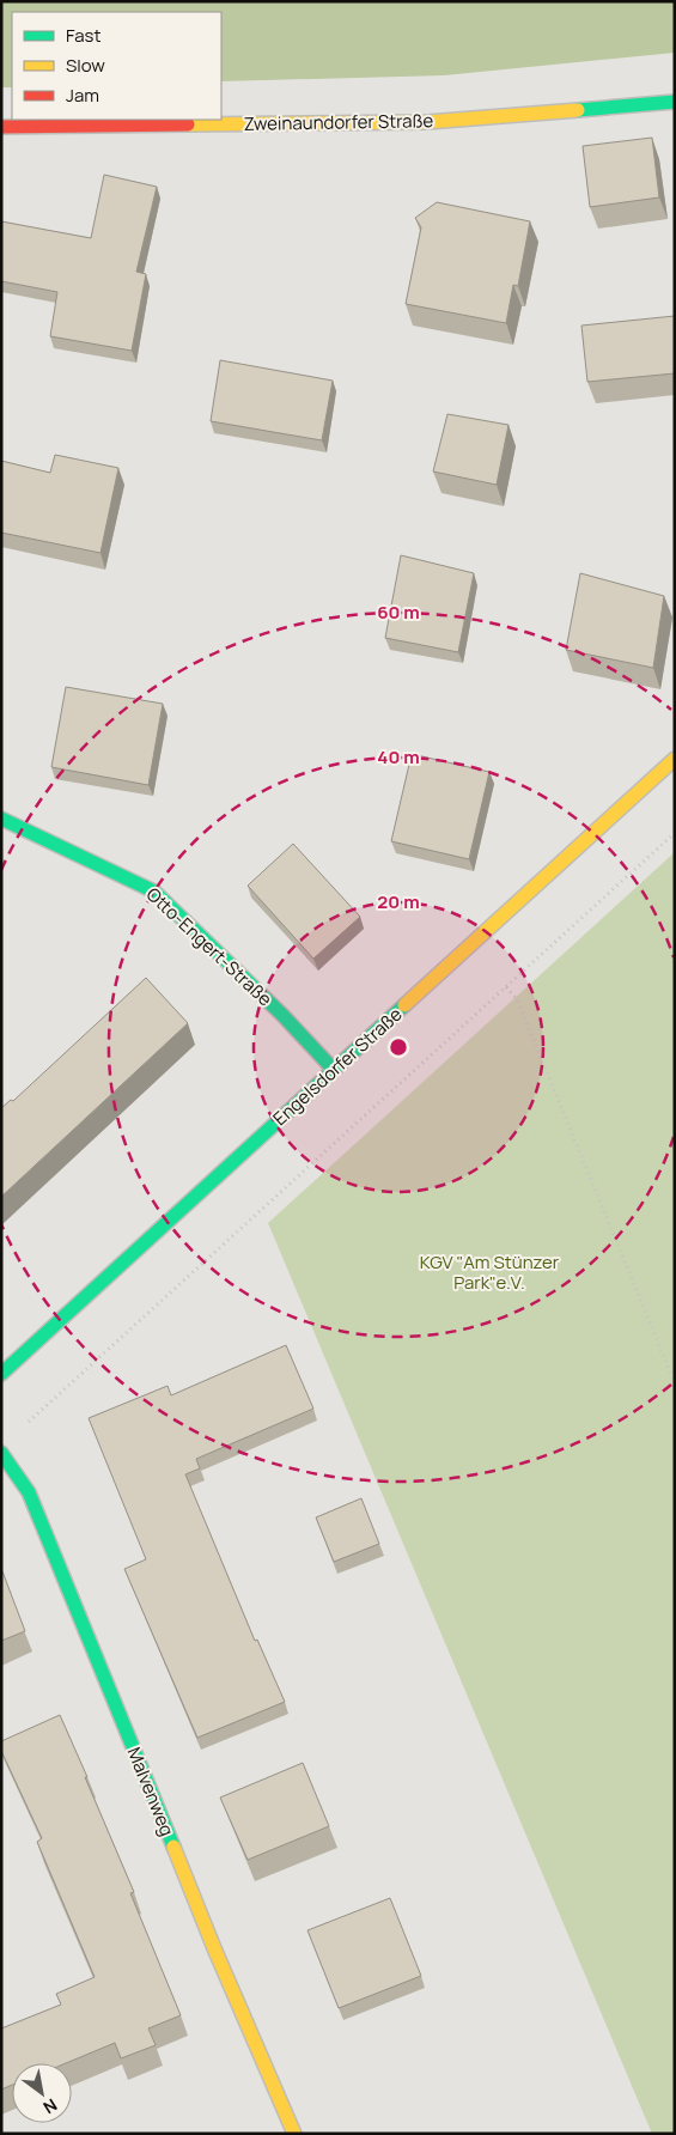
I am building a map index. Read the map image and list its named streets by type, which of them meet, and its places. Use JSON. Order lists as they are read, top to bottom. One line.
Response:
{"streets":{"street":["Zweinaundorfer Straße","Otto-Engert-Straße","Engelsdorfer Straße","Malvenweg"]},"crossings":[["Otto-Engert-Straße","Engelsdorfer Straße"]],"parks":["KGV \"Am Stünzer Park\"e.V."],"legend":["Fast","Slow","Jam"],"north":"bottom right","rings":["60 m","40 m","20 m"]}
